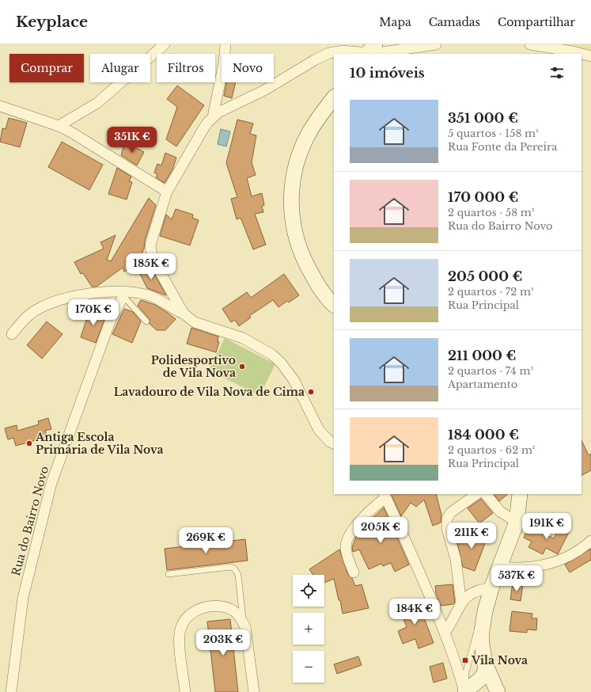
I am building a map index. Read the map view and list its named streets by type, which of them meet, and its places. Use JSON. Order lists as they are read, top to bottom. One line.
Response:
{"streets":{"street":["Rua do Bairro Novo"]},"places":{"other":["Polidesportivo de Vila Nova","Lavadouro de Vila Nova de Cima","Antiga Escola Primária de Vila Nova"],"transit":["Vila Nova"]},"page":{"header":"Keyplace","nav":["Mapa","Camadas","Compartilhar"],"chip":["Comprar","Alugar","Filtros","Novo"],"heading":"10 imóveis","list":[{"name":"351 000 €","note":"5 quartos · 158 m² · Rua Fonte da Pereira"},{"name":"170 000 €","note":"2 quartos · 58 m² · Rua do Bairro Novo"},{"name":"205 000 €","note":"2 quartos · 72 m² · Rua Principal"},{"name":"211 000 €","note":"2 quartos · 74 m² · Apartamento"},{"name":"184 000 €","note":"2 quartos · 62 m² · Rua Principal"}],"price":["351K €","185K €","170K €","191K €","205K €","211K €","269K €","537K €","184K €","203K €"],"map_buttons":["+","−"]}}
